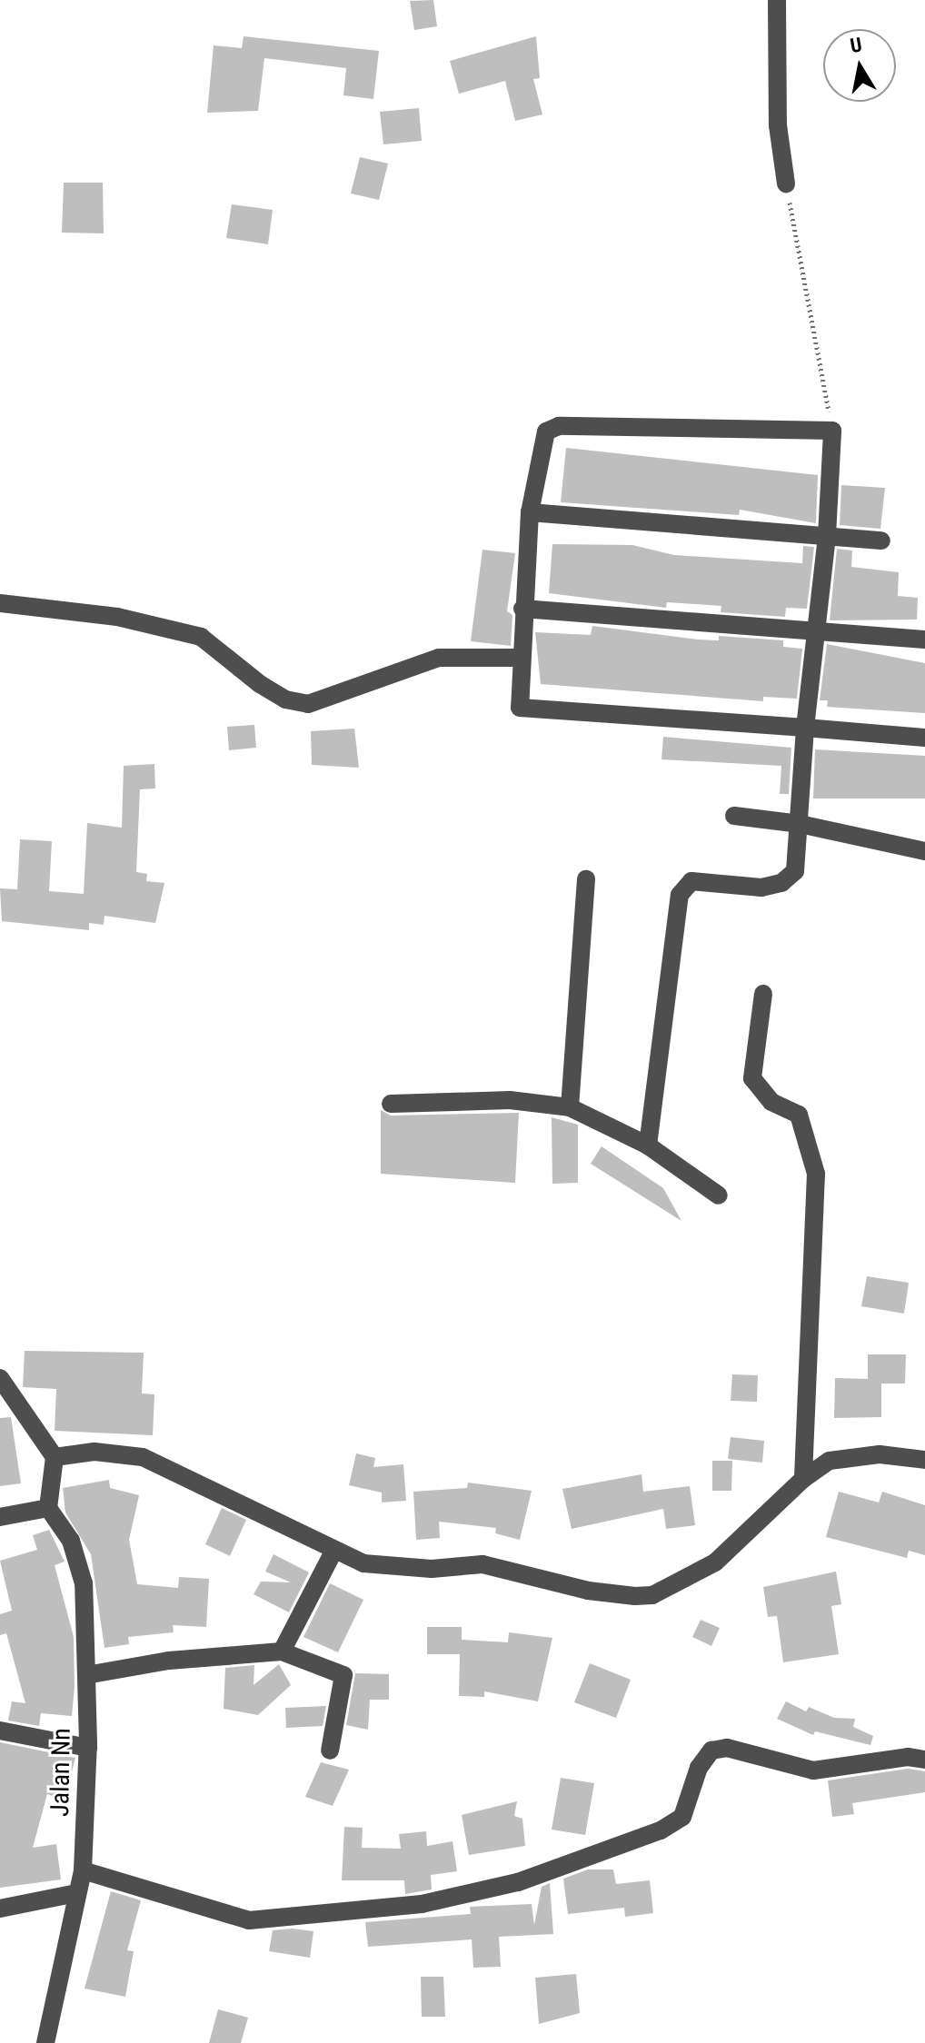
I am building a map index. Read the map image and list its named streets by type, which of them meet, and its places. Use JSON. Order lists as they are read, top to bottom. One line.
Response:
{"streets":{"street":["Jalan Nn"]},"north":"top"}
